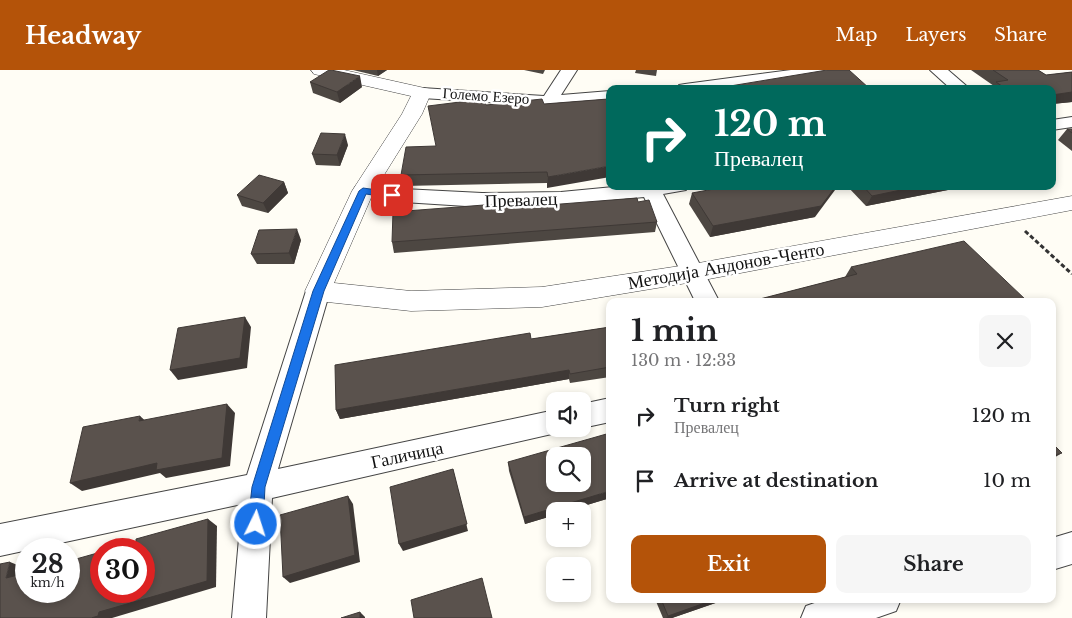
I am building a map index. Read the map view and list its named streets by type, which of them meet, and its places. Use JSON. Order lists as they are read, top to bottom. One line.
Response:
{"streets":{"street":["Големо Езеро","Превалец","Методија Андонов-Ченто","Галичица"]},"page":{"header":"Headway","nav":["Map","Layers","Share"],"turn":["120 m","Превалец"],"heading":["1 min","130 m · 12:33"],"list":[{"name":"Turn right","note":"Превалец","value":"120 m"},{"name":"Arrive at destination","value":"10 m"}],"map_buttons":["+","−"],"buttons":["Exit","Share"],"speed":"28 km/h","limit":"30"}}
